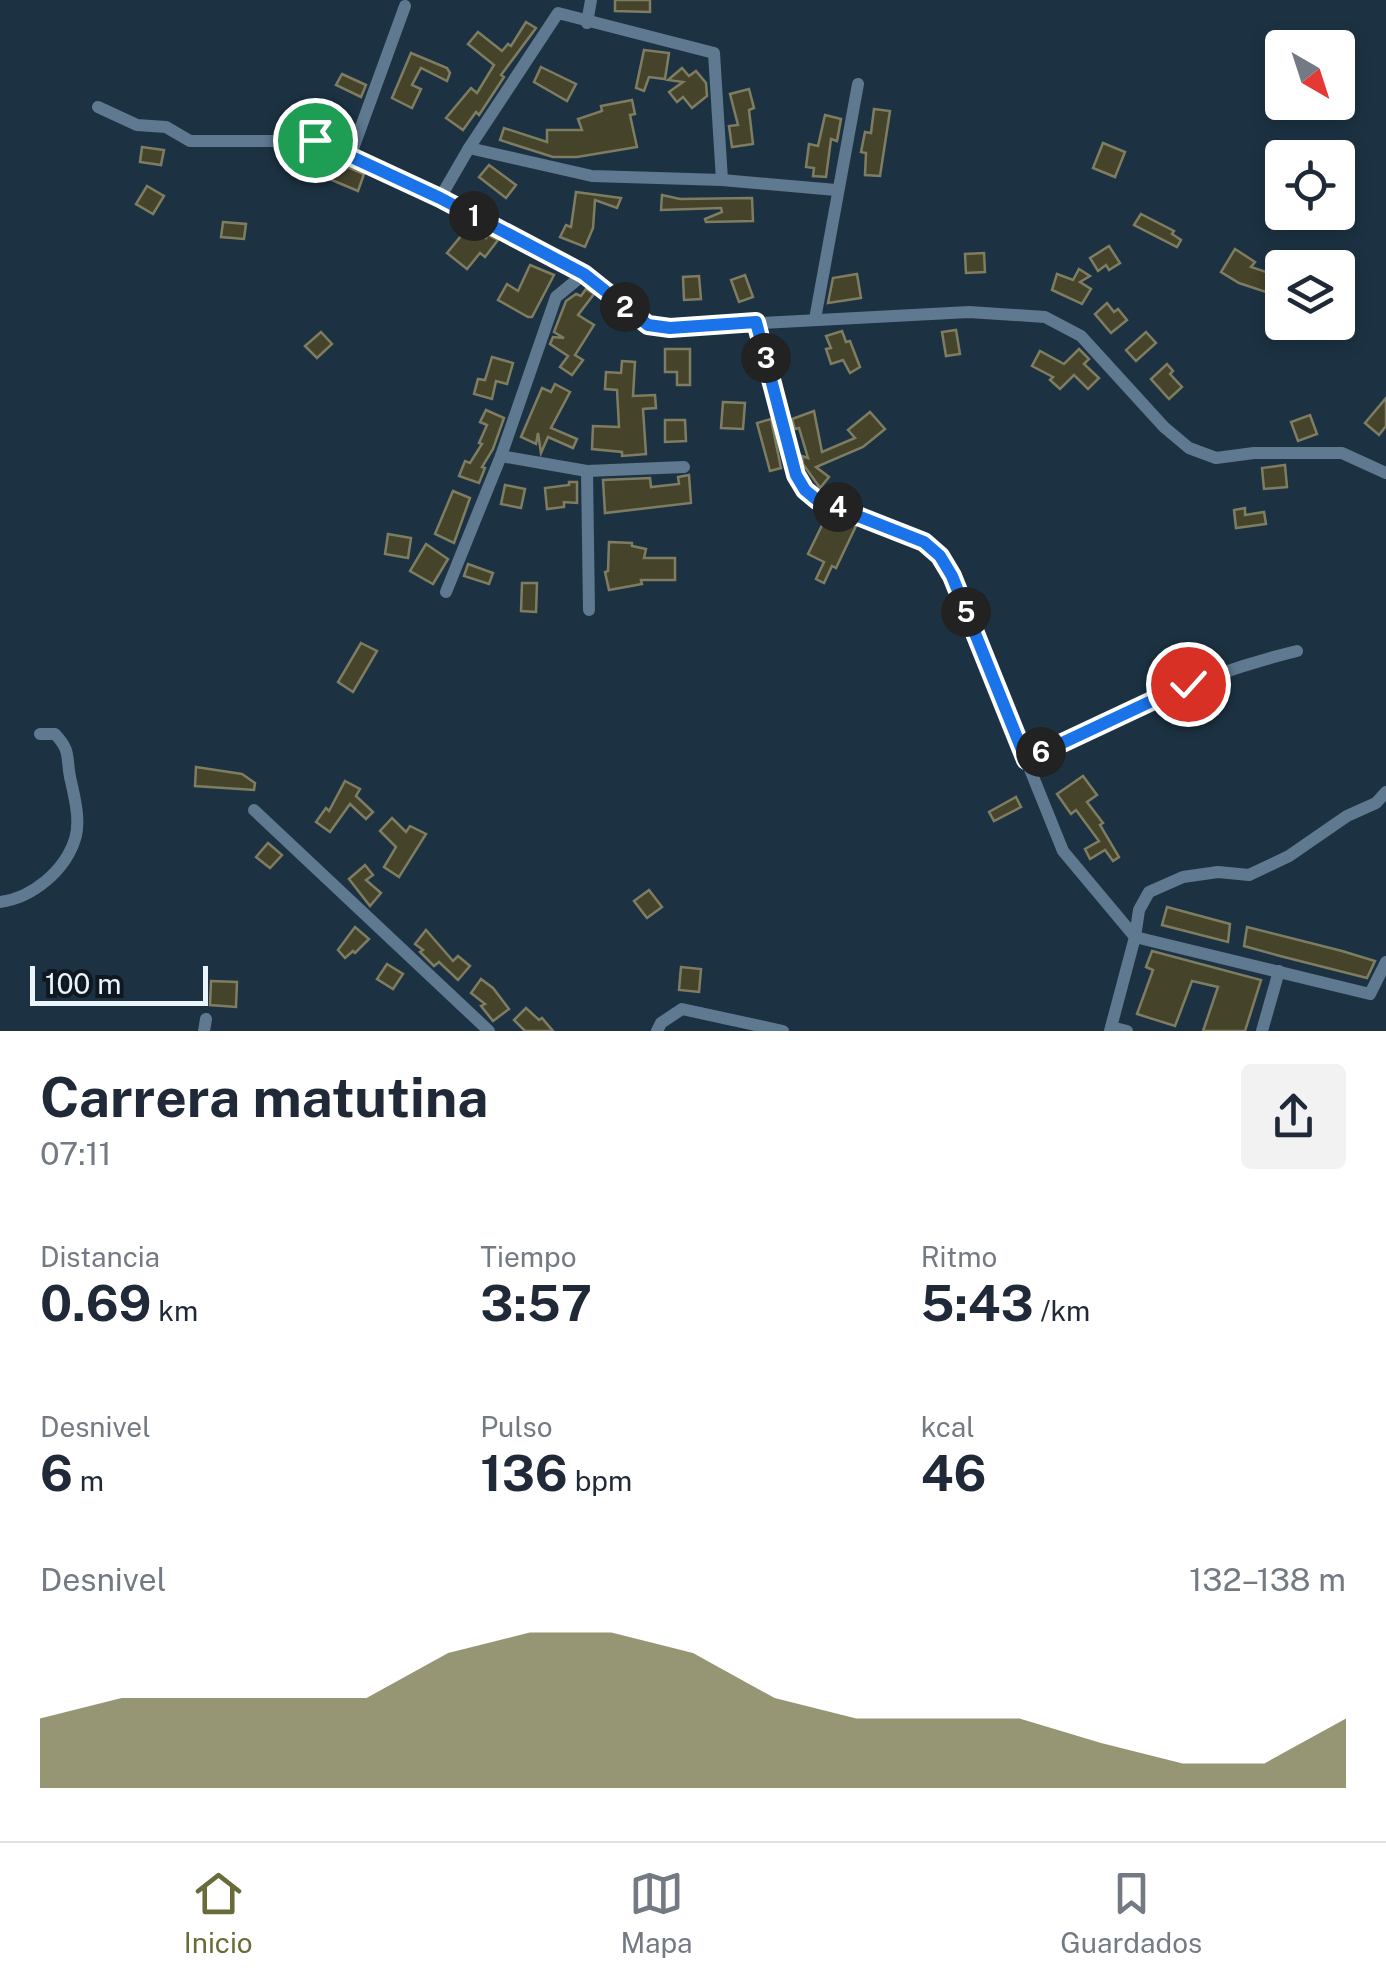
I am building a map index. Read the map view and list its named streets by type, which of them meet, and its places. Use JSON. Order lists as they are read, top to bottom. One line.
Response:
{"scale_bar":"100 m","north":"bottom right","page":{"pins":["1","2","3","4","5","6"],"scale":"100 m","heading":["Carrera matutina","07:11"],"stats":[["Distancia","0.69 km"],["Tiempo","3:57"],["Ritmo","5:43 /km"],["Desnivel","6 m"],["Pulso","136 bpm"],["kcal","46"]],"chart":["Desnivel","132–138 m"],"tabs":["Inicio","Mapa","Guardados"]}}
